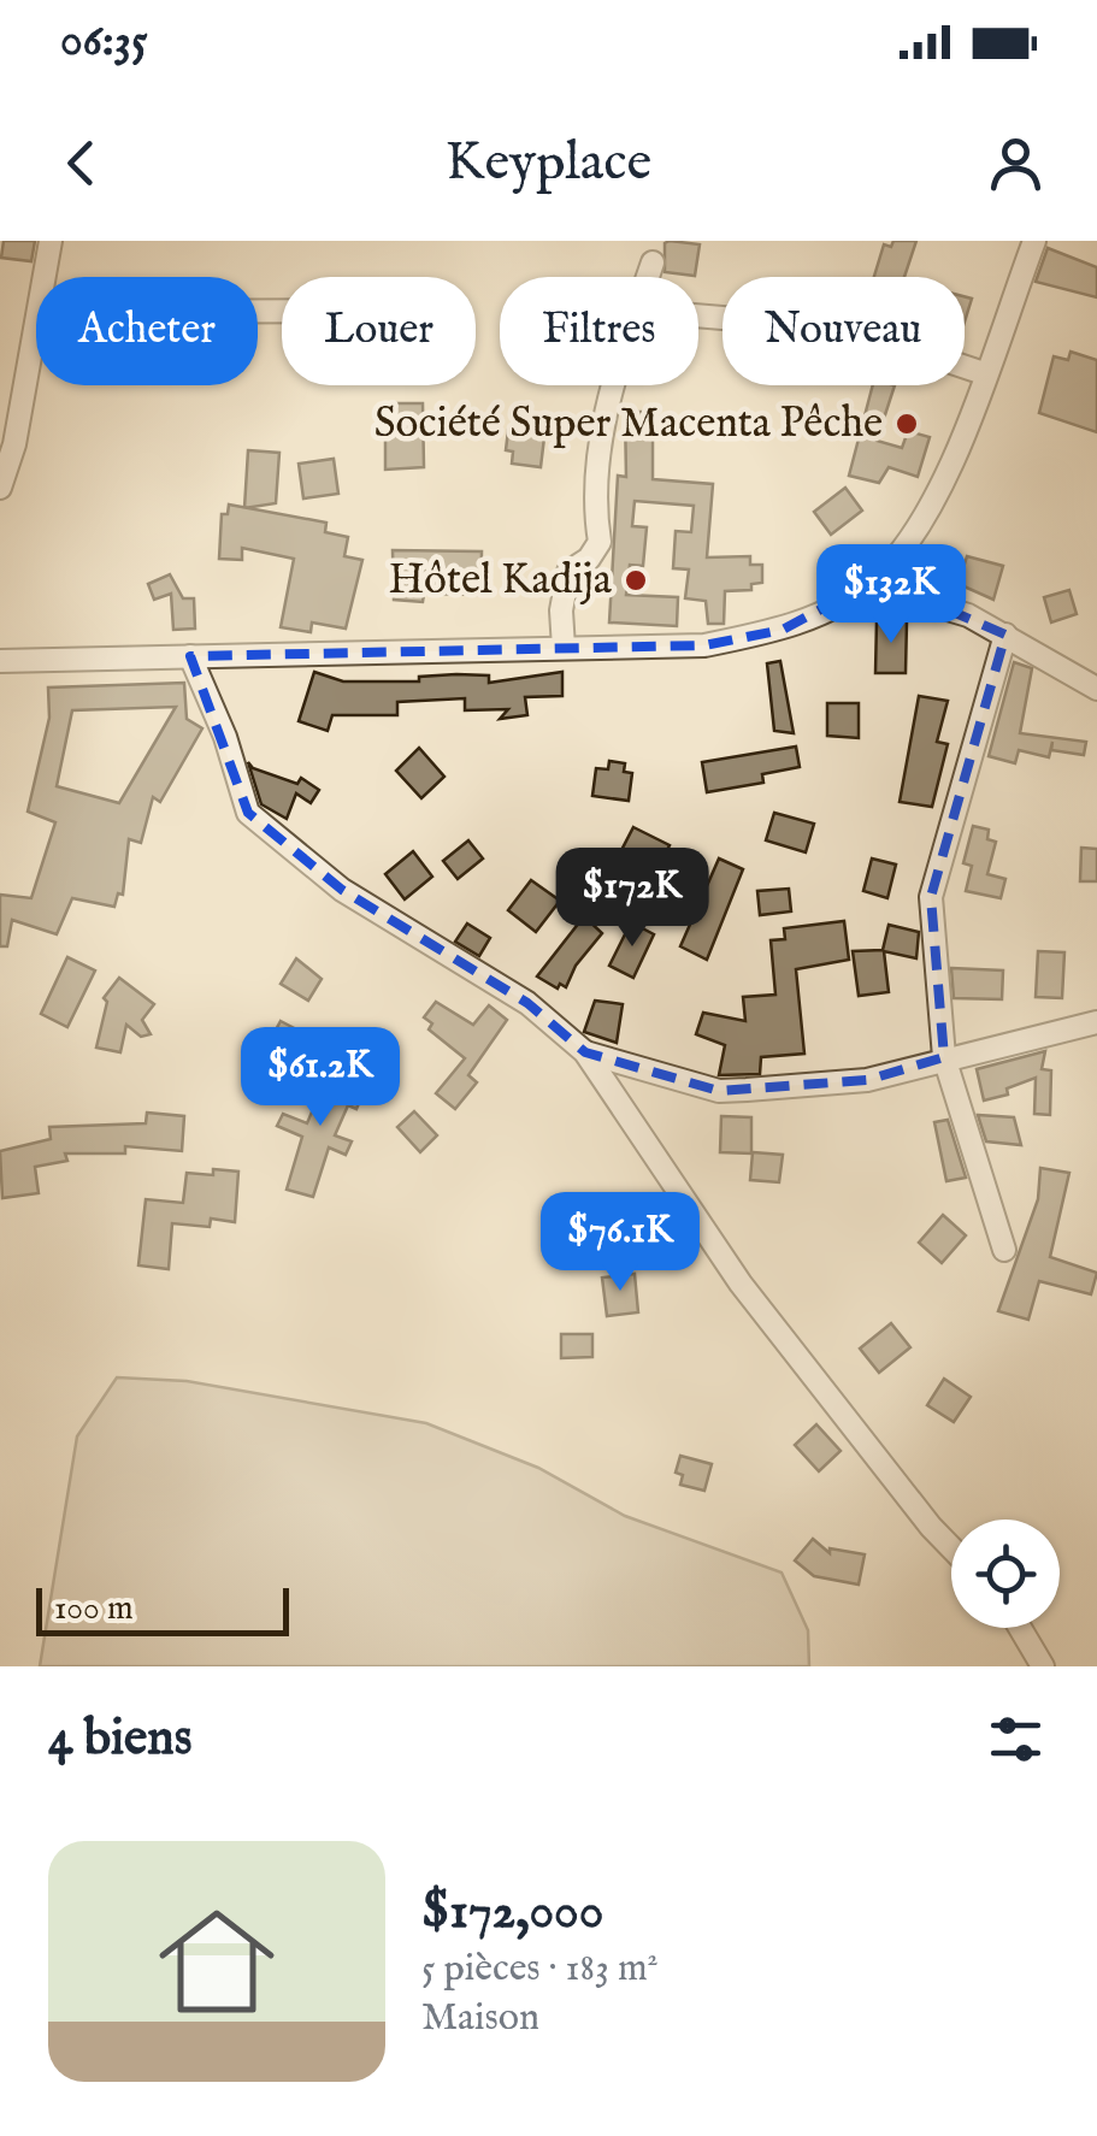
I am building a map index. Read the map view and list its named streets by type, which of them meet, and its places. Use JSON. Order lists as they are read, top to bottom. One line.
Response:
{"places":["Société Super Macenta Pêche","Hôtel Kadija"],"scale_bar":"100 m","page":{"status":"06:35","header":"Keyplace","chip":["Acheter","Louer","Filtres","Nouveau"],"price":["$132K","$172K","$61.2K","$76.1K"],"scale":"100 m","heading":"4 biens","list":[{"name":"$172,000","note":"5 pièces · 183 m² · Maison"}]}}
